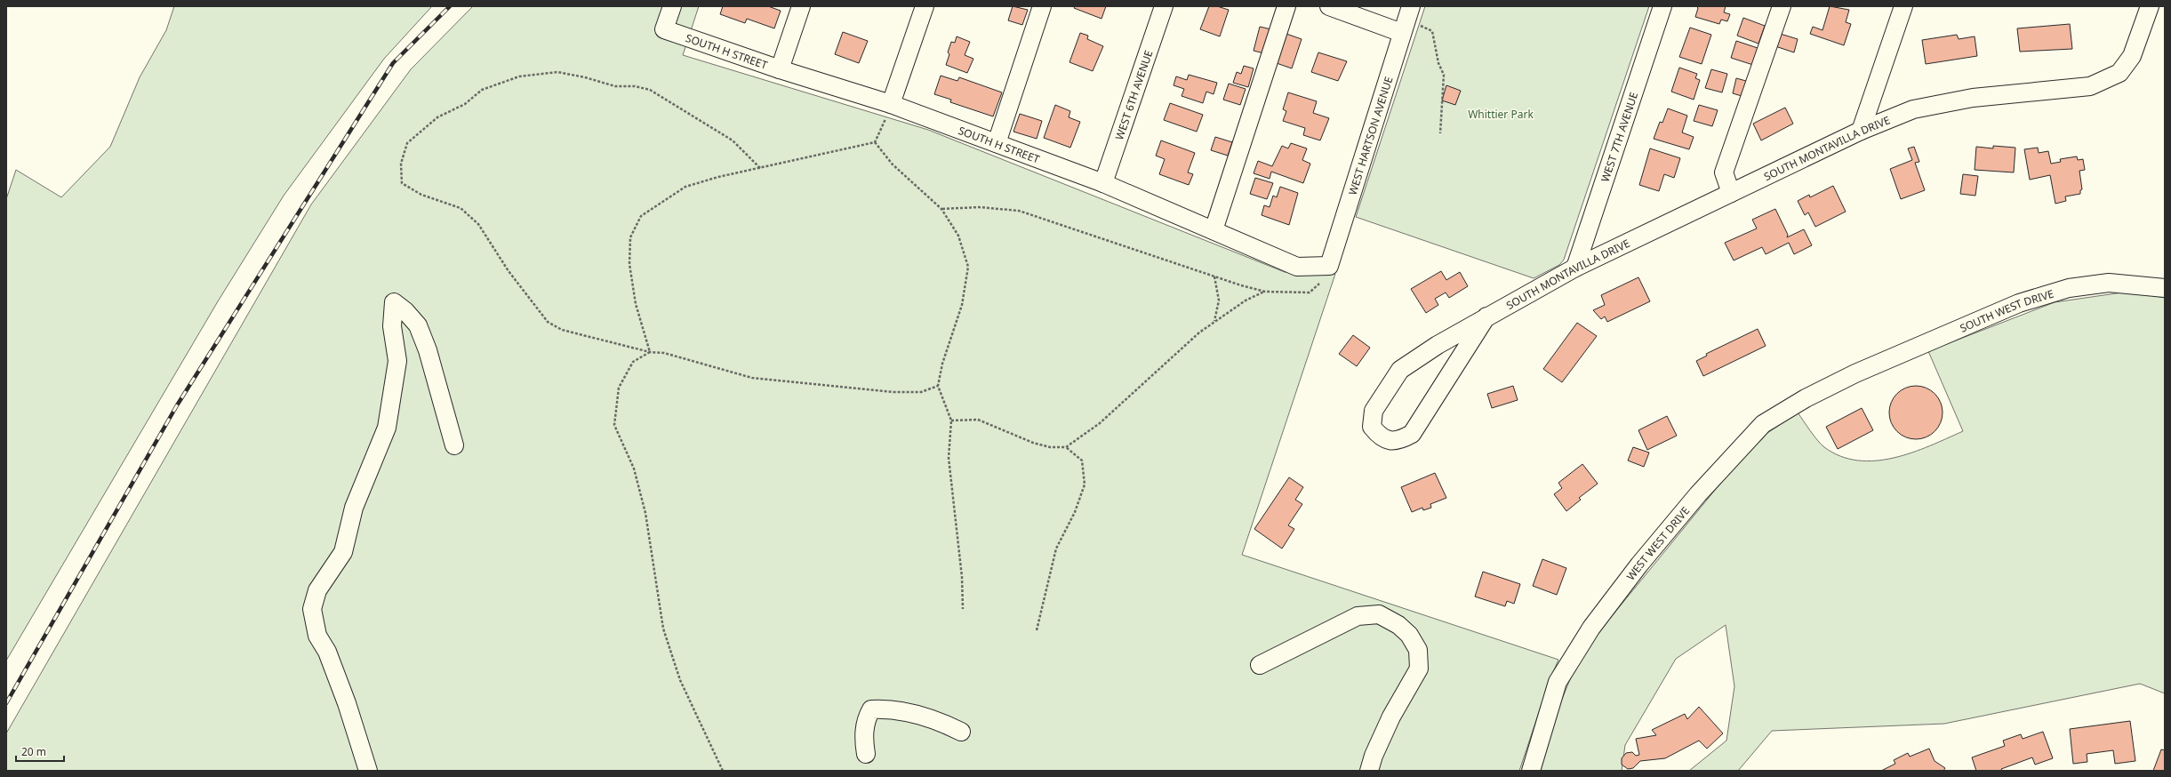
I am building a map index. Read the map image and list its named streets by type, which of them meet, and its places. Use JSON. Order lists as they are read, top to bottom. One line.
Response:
{"streets":{"street":["SOUTH H STREET","WEST 6TH AVENUE","WEST HARTSON AVENUE","WEST 7TH AVENUE","SOUTH MONTAVILLA DRIVE","SOUTH WEST DRIVE","WEST WEST DRIVE"]},"crossings":[["SOUTH H STREET","WEST 6TH AVENUE"],["SOUTH H STREET","WEST HARTSON AVENUE"],["WEST 7TH AVENUE","SOUTH MONTAVILLA DRIVE"],["SOUTH WEST DRIVE","WEST WEST DRIVE"]],"parks":["Whittier Park"],"scale_bar":"20 m"}
